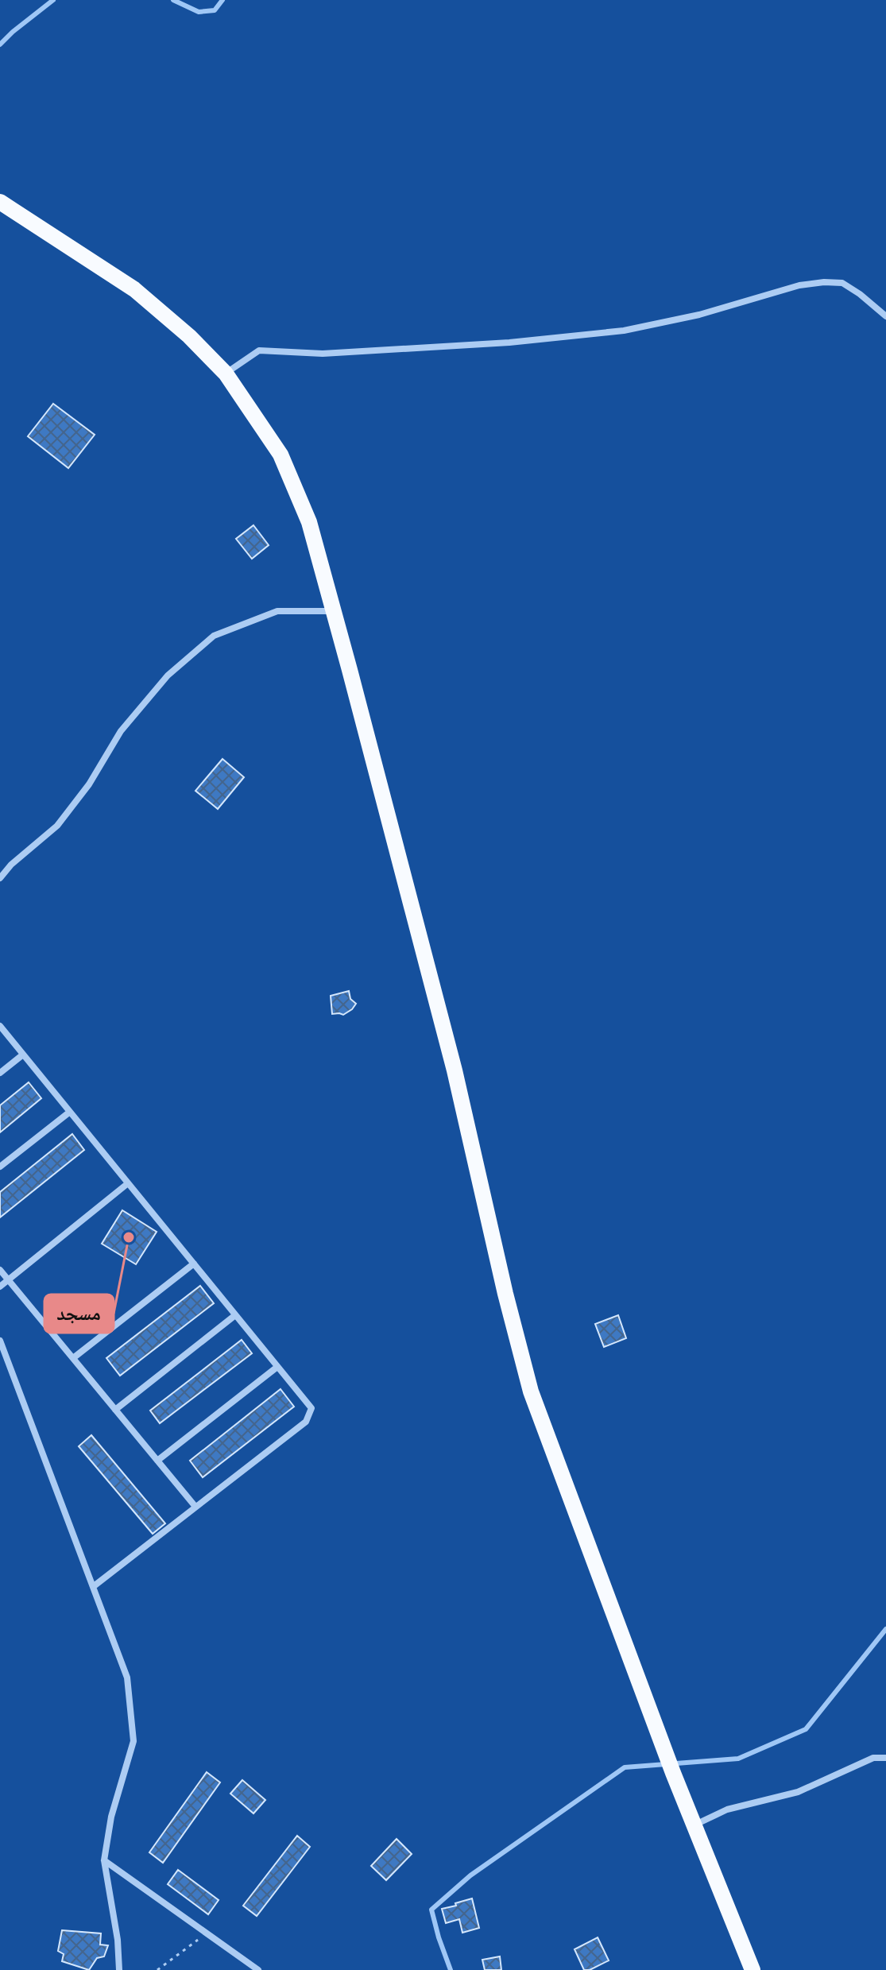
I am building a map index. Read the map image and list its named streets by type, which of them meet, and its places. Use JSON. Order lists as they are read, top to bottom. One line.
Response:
{"places":["مسجد"]}
